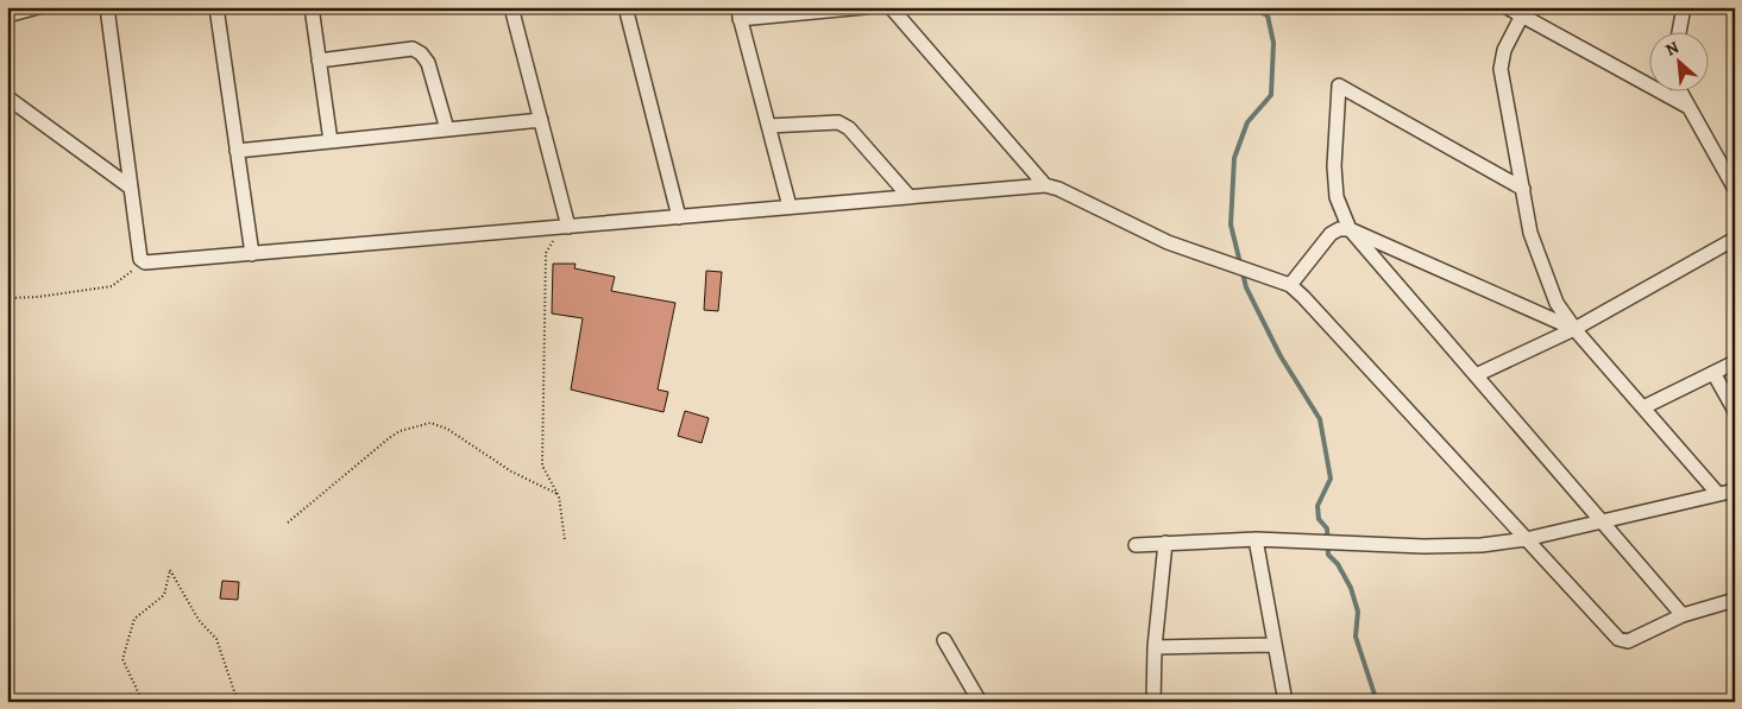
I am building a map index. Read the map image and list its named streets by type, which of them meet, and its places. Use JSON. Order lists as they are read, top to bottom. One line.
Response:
{"north":"top left"}
